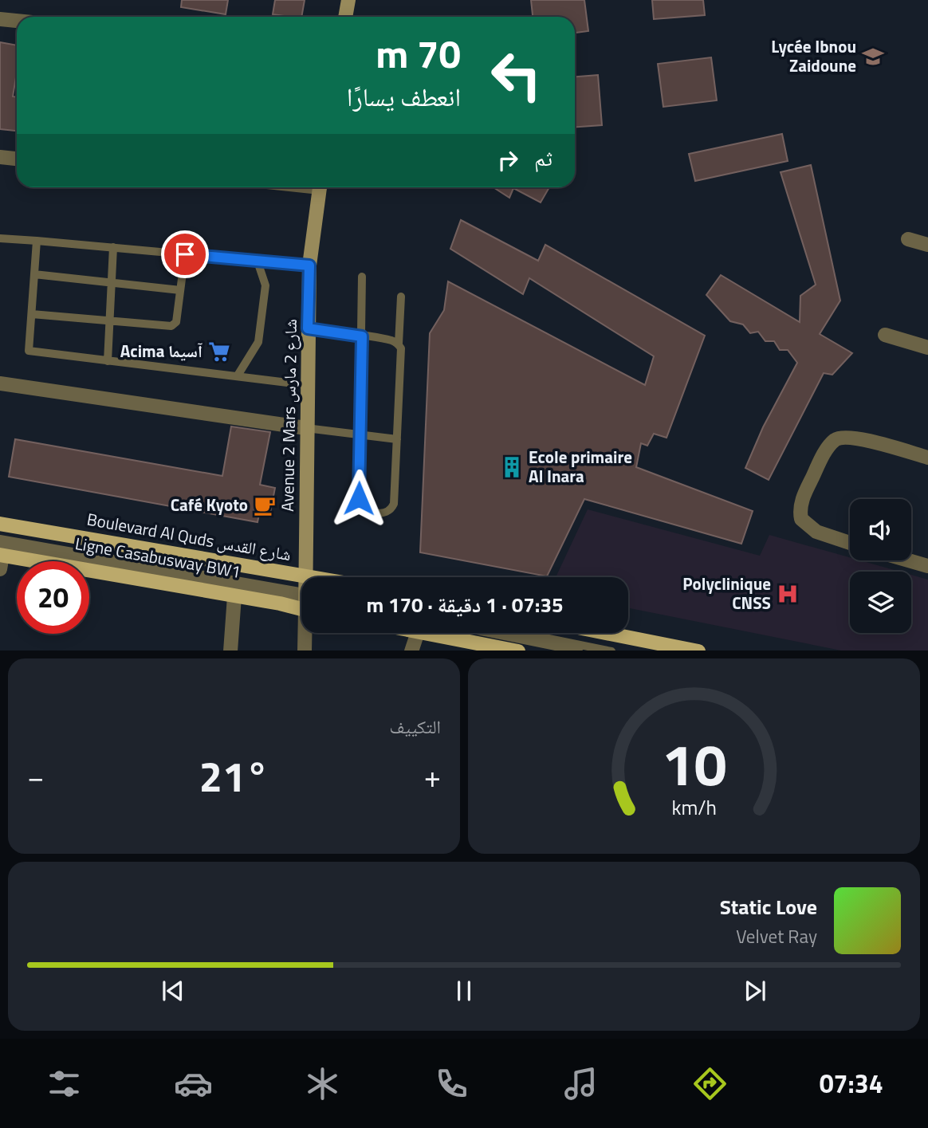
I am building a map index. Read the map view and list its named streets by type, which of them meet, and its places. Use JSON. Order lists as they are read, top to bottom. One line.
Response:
{"streets":{"main road":["Avenue 2 Mars شارع 2 مارس","Boulevard Al Quds شارع القدس"],"lane":["Ligne Casabusway BW1"]},"crossings":[["Avenue 2 Mars شارع 2 مارس","Boulevard Al Quds شارع القدس"]],"places":{"school or university":["Lycée Ibnou Zaidoune"],"supermarket":["Acima آسيما"],"building":["Ecole primaire Al Inara"],"cafe":["Café Kyoto"],"hospital":["Polyclinique CNSS"]},"page":{"turn":["70 m","انعطف يسارًا"],"then":"ثم","limit":"20","trip":"07:35 · 1 دقيقة · 170 m","tile":"التكييف","heat":["−","21°","+"],"song":["Static Love","Velvet Ray"],"tabs":"07:34","gauge":["10","km/h"]}}
